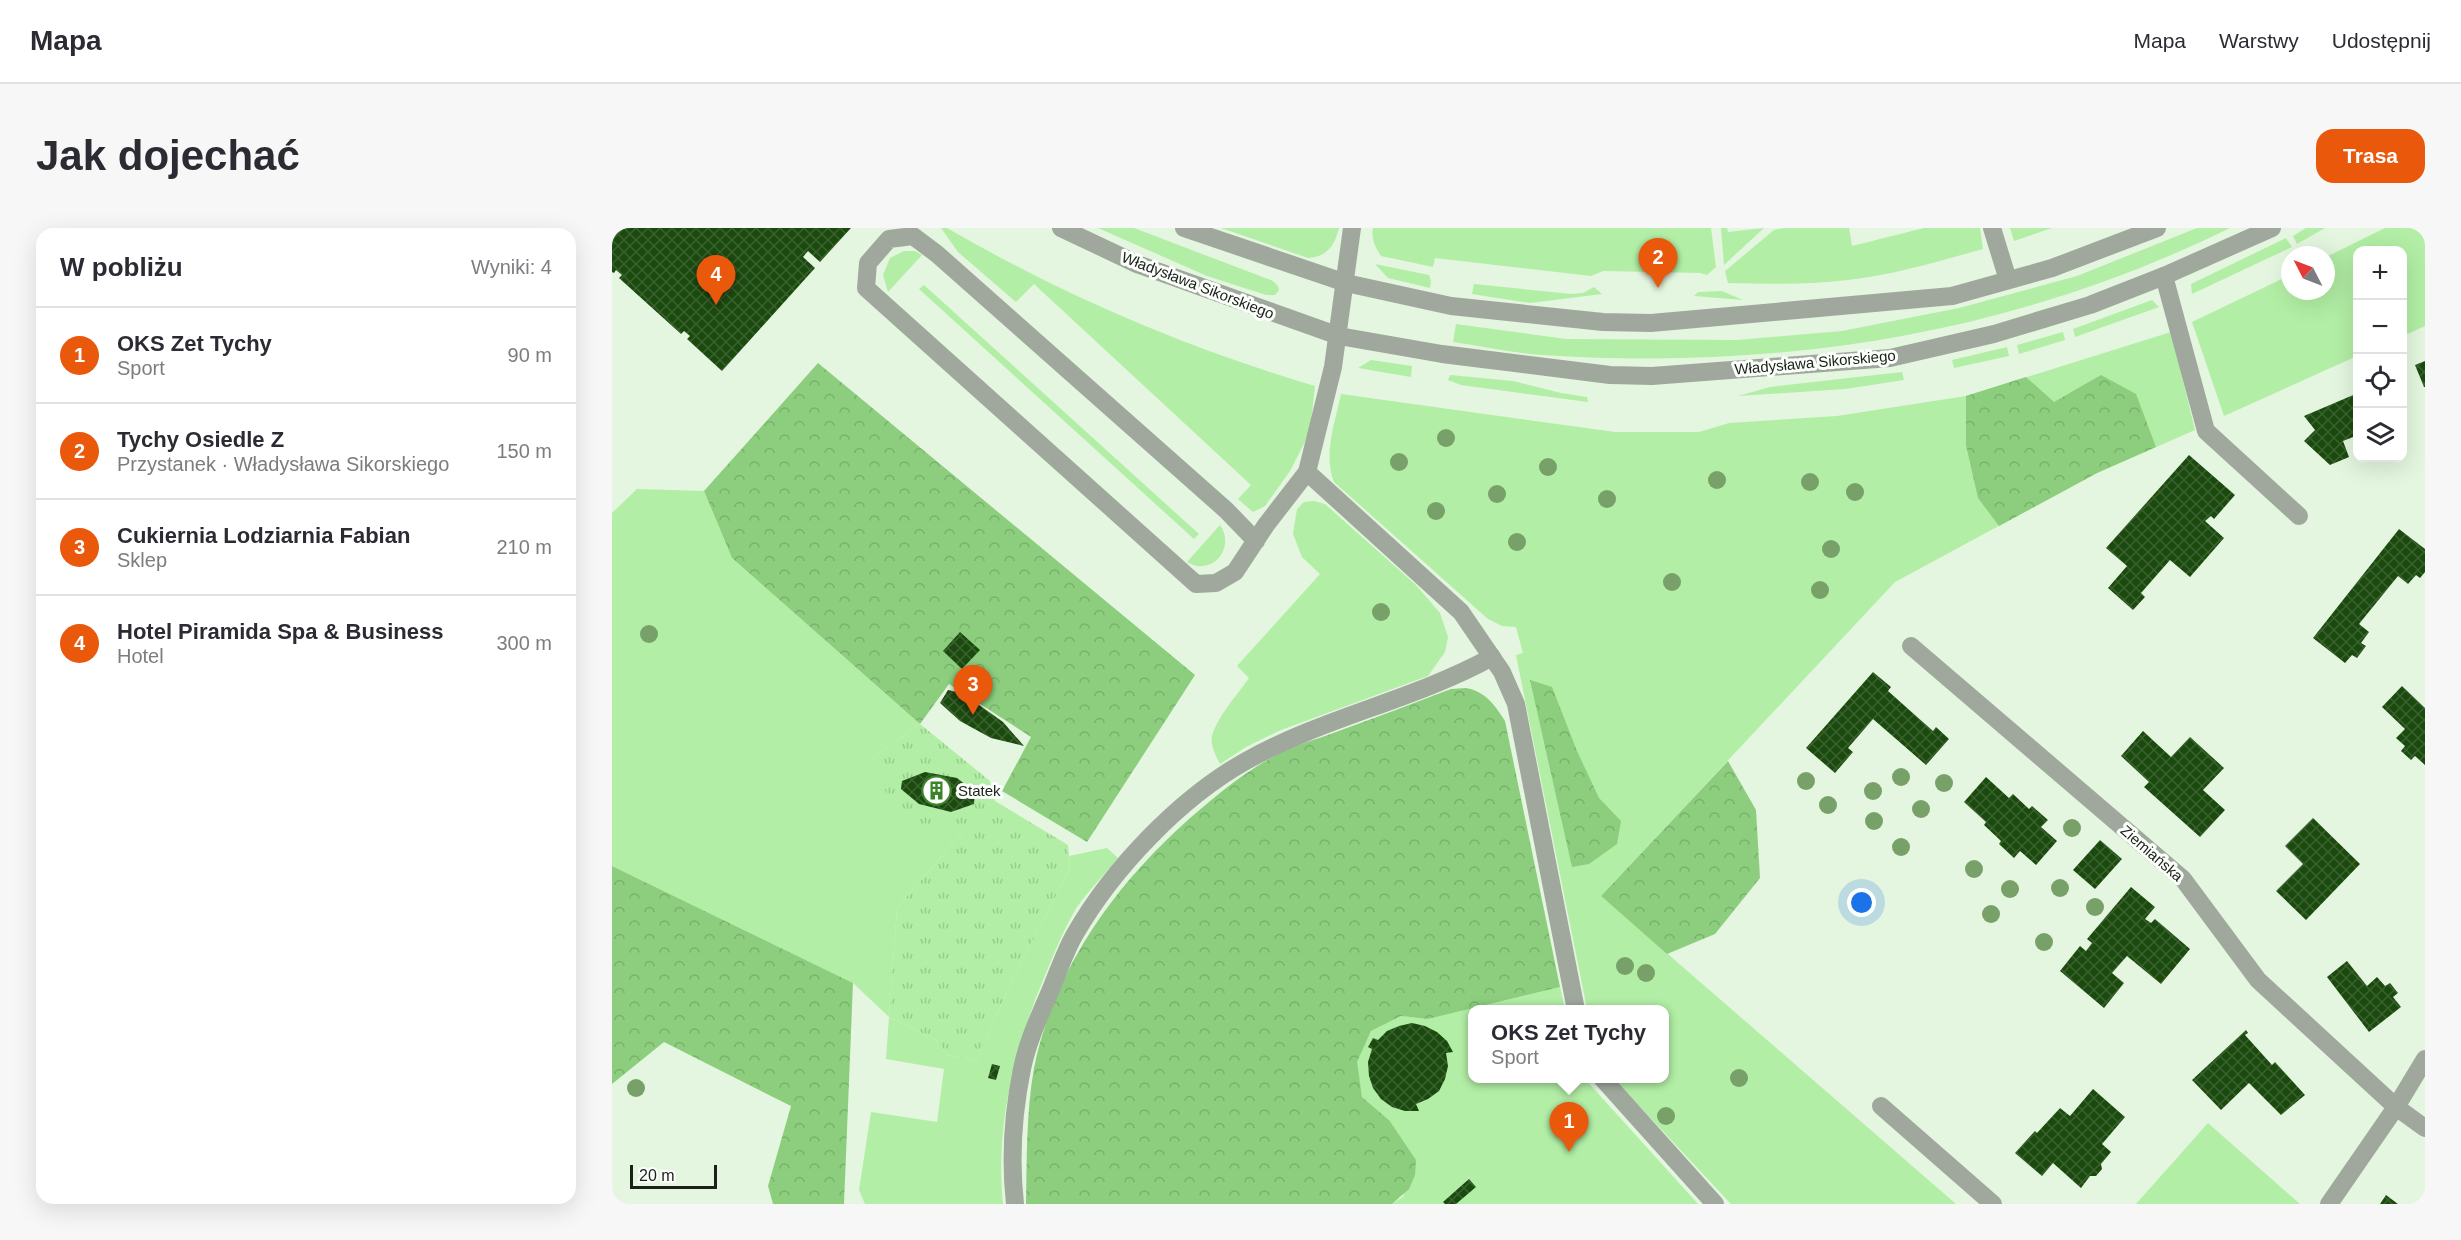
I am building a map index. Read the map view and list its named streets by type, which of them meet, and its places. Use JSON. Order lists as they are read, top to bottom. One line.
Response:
{"streets":{"street":["Władysława Sikorskiego","Ziemiańska"]},"places":{"building":["Statek"]},"scale_bar":"20 m","north":"top left","page":{"header":"Mapa","nav":["Mapa","Warstwy","Udostępnij"],"buttons":"Trasa","title":"Jak dojechać","heading":["W pobliżu","Wyniki: 4"],"pins":["2","4","3","1"],"map_buttons":["+","−"],"list":[{"mark":"1","name":"OKS Zet Tychy","note":"Sport","value":"90 m"},{"mark":"2","name":"Tychy Osiedle Z","note":"Przystanek · Władysława Sikorskiego","value":"150 m"},{"mark":"3","name":"Cukiernia Lodziarnia Fabian","note":"Sklep","value":"210 m"},{"mark":"4","name":"Hotel Piramida Spa & Business","note":"Hotel","value":"300 m"}],"popup":["OKS Zet Tychy","Sport"],"scale":"20 m"}}
